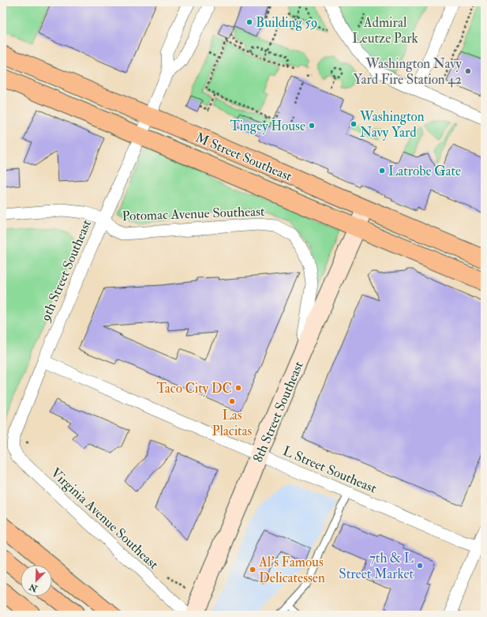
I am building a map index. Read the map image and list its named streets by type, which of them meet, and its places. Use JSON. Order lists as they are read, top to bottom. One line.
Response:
{"streets":{"main road":["M Street Southeast","8th Street Southeast"],"street":["Potomac Avenue Southeast","9th Street Southeast","L Street Southeast","Virginia Avenue Southeast"]},"crossings":[["M Street Southeast","9th Street Southeast"],["M Street Southeast","8th Street Southeast"],["Potomac Avenue Southeast","9th Street Southeast"],["Potomac Avenue Southeast","8th Street Southeast"],["9th Street Southeast","L Street Southeast"],["9th Street Southeast","Virginia Avenue Southeast"],["8th Street Southeast","L Street Southeast"]],"parks":["Admiral Leutze Park"],"places":["Building 59","Washington Navy Yard Fire Station 42","Washington Navy Yard","Tingey House","Latrobe Gate","Taco City DC","Las Placitas","7th & L Street Market","Al’s Famous Delicatessen"],"north":"bottom left"}
